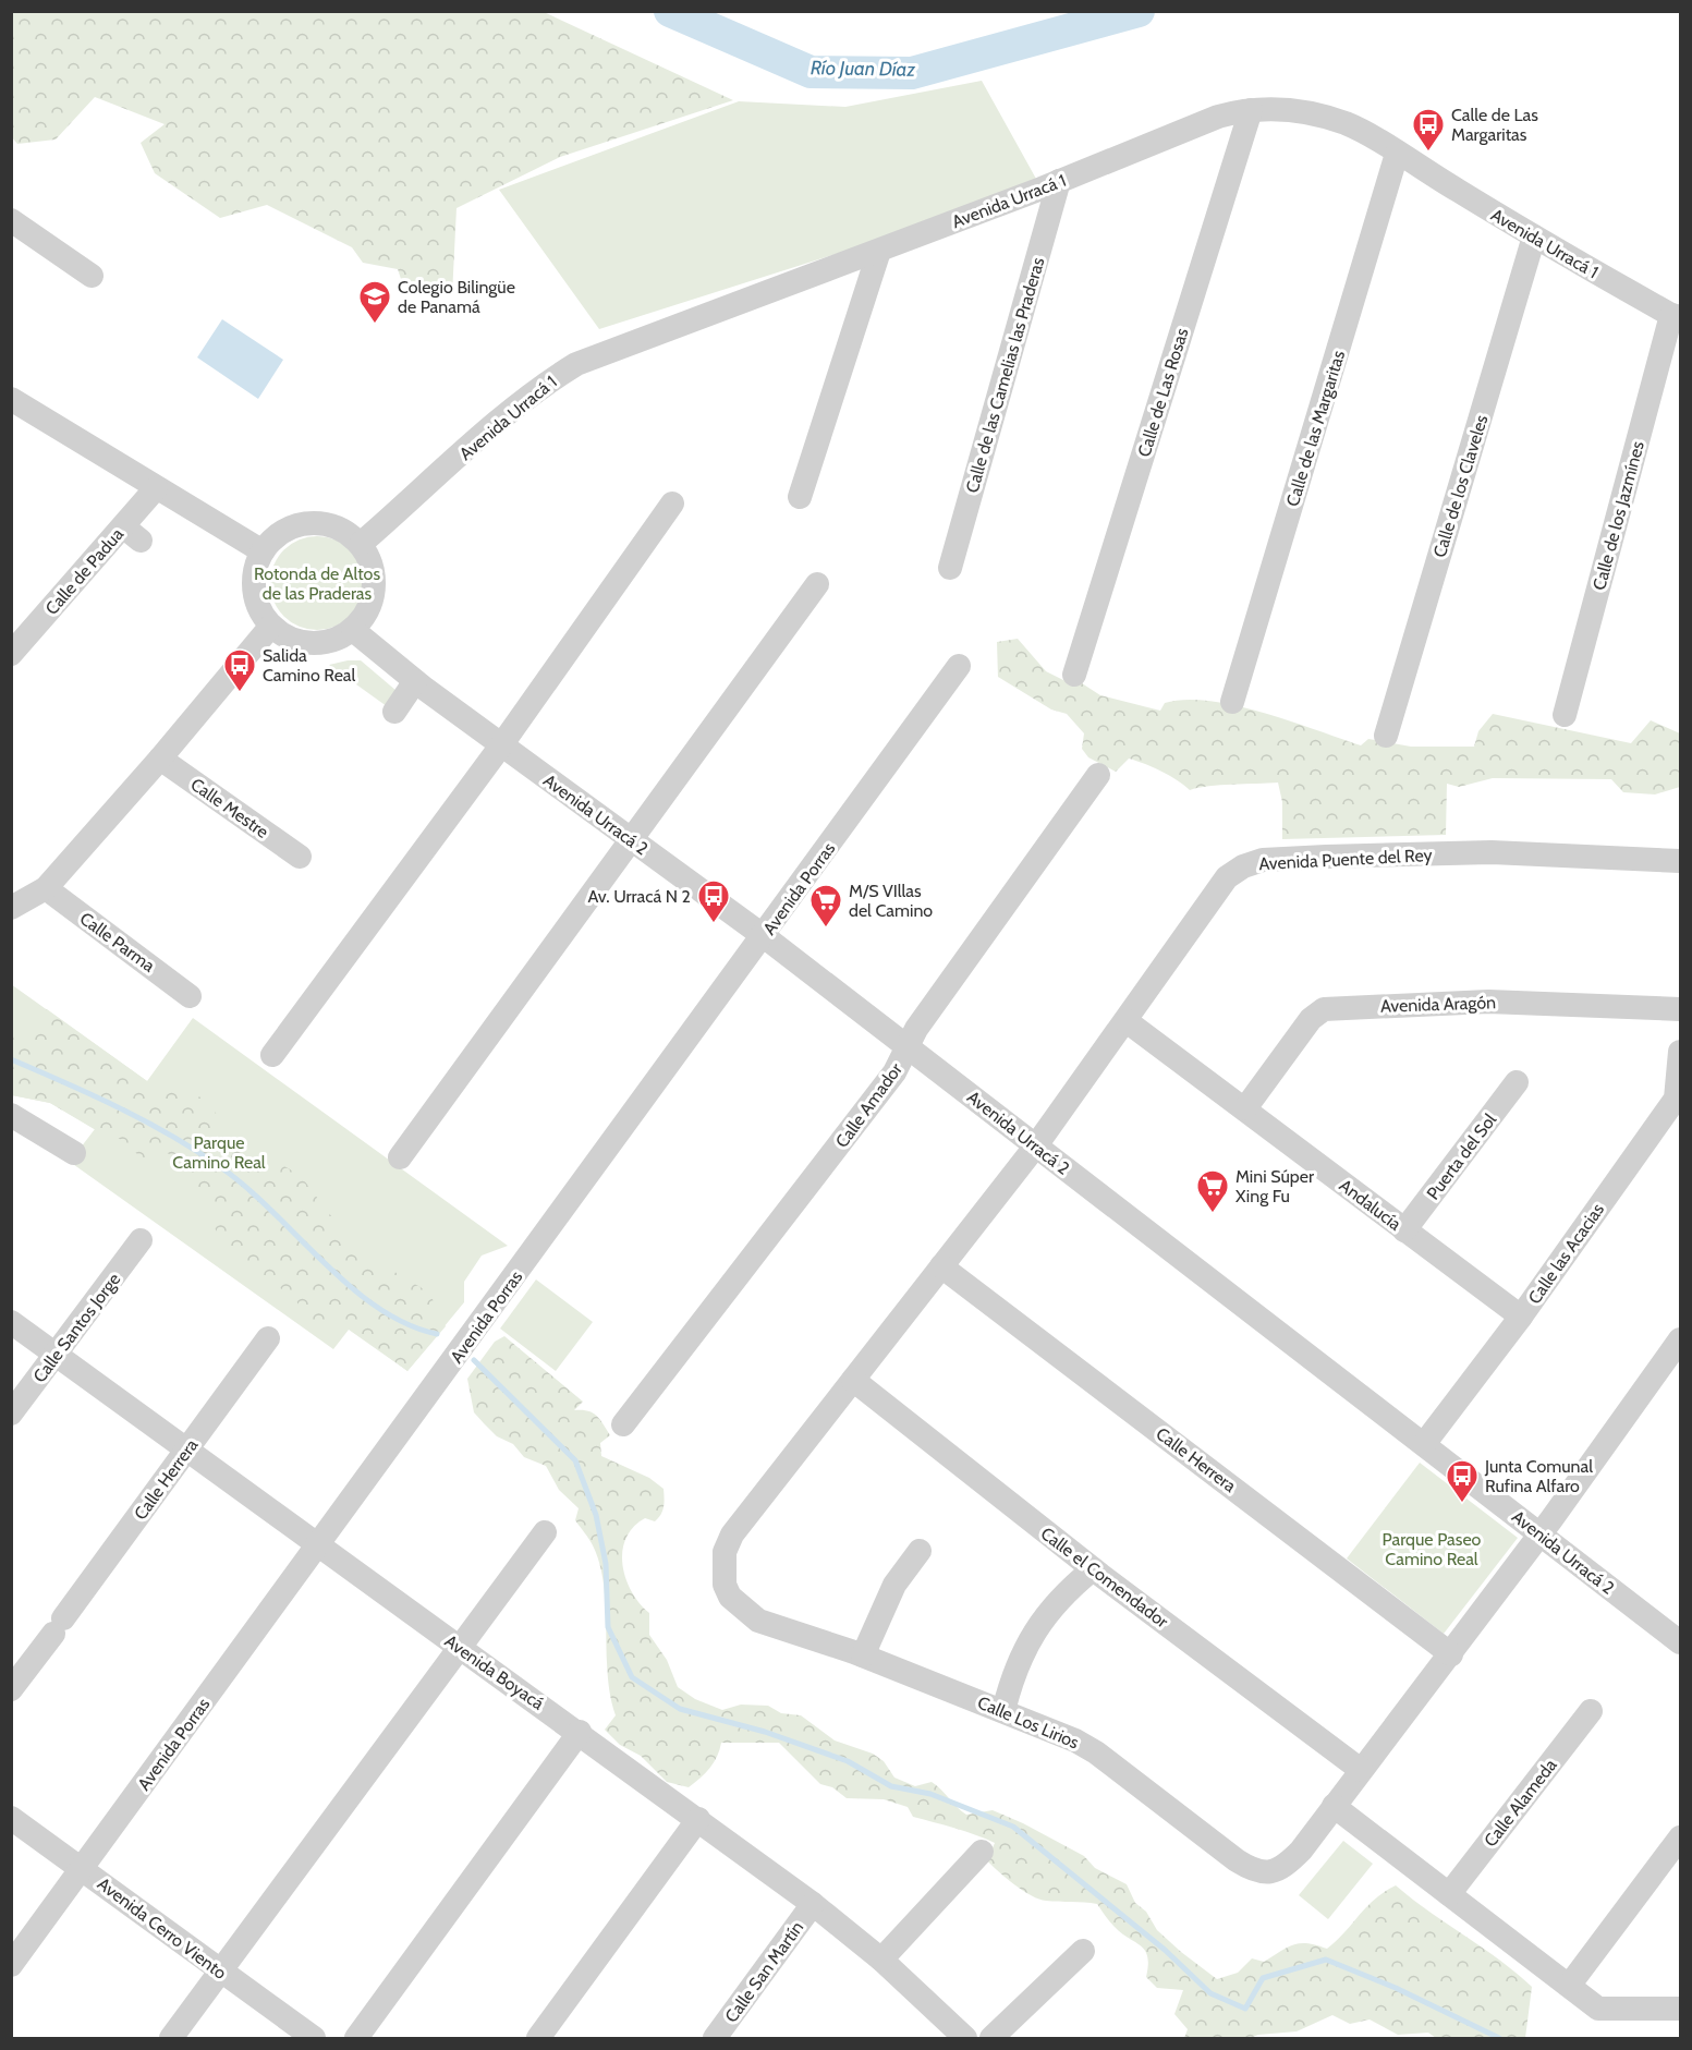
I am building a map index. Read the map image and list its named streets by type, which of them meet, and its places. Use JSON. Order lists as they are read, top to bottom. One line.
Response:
{"streets":{"street":["Avenida Urracá 1","Calle de las Camelias las Praderas","Calle de Las Rosas","Calle de las Margaritas","Calle de los Claveles","Calle de los Jazmínes","Calle de Padua","Calle Mestre","Avenida Urracá 2","Avenida Puente del Rey","Avenida Porras","Calle Parma","Avenida Aragón","Calle Amador","Puerta del Sol","Andalucía","Calle las Acacias","Calle Santos Jorge","Calle Herrera","Calle el Comendador","Avenida Boyacá","Calle Los Lirios","Calle Alameda","Avenida Cerro Viento","Calle San Martín"]},"crossings":[["Avenida Urracá 1","Calle de las Camelias las Praderas"],["Avenida Urracá 1","Calle de Las Rosas"],["Avenida Urracá 1","Calle de las Margaritas"],["Avenida Urracá 1","Calle de los Claveles"],["Avenida Urracá 1","Calle de los Jazmínes"],["Avenida Urracá 1","Avenida Urracá 2"],["Avenida Urracá 2","Avenida Puente del Rey"],["Avenida Urracá 2","Avenida Porras"],["Avenida Urracá 2","Calle Amador"],["Avenida Urracá 2","Calle las Acacias"],["Avenida Urracá 2","Calle Los Lirios"],["Avenida Puente del Rey","Andalucía"],["Avenida Puente del Rey","Calle Los Lirios"],["Avenida Porras","Avenida Boyacá"],["Avenida Porras","Avenida Cerro Viento"],["Avenida Aragón","Andalucía"],["Puerta del Sol","Andalucía"],["Andalucía","Calle las Acacias"],["Calle Santos Jorge","Avenida Boyacá"],["Calle Herrera","Avenida Boyacá"],["Calle Herrera","Calle Los Lirios"],["Calle el Comendador","Calle Los Lirios"],["Avenida Boyacá","Calle San Martín"]],"water":["Río Juan Díaz"],"parks":["Rotonda de Altos de las Praderas","Parque Camino Real","Parque Paseo Camino Real"],"places":{"bus stop":["Calle de Las Margaritas","Salida Camino Real","Av. Urracá N 2","Junta Comunal Rufina Alfaro"],"school or university":["Colegio Bilingüe de Panamá"],"supermarket":["M/S VIllas del Camino","Mini Súper Xing Fu"]}}
